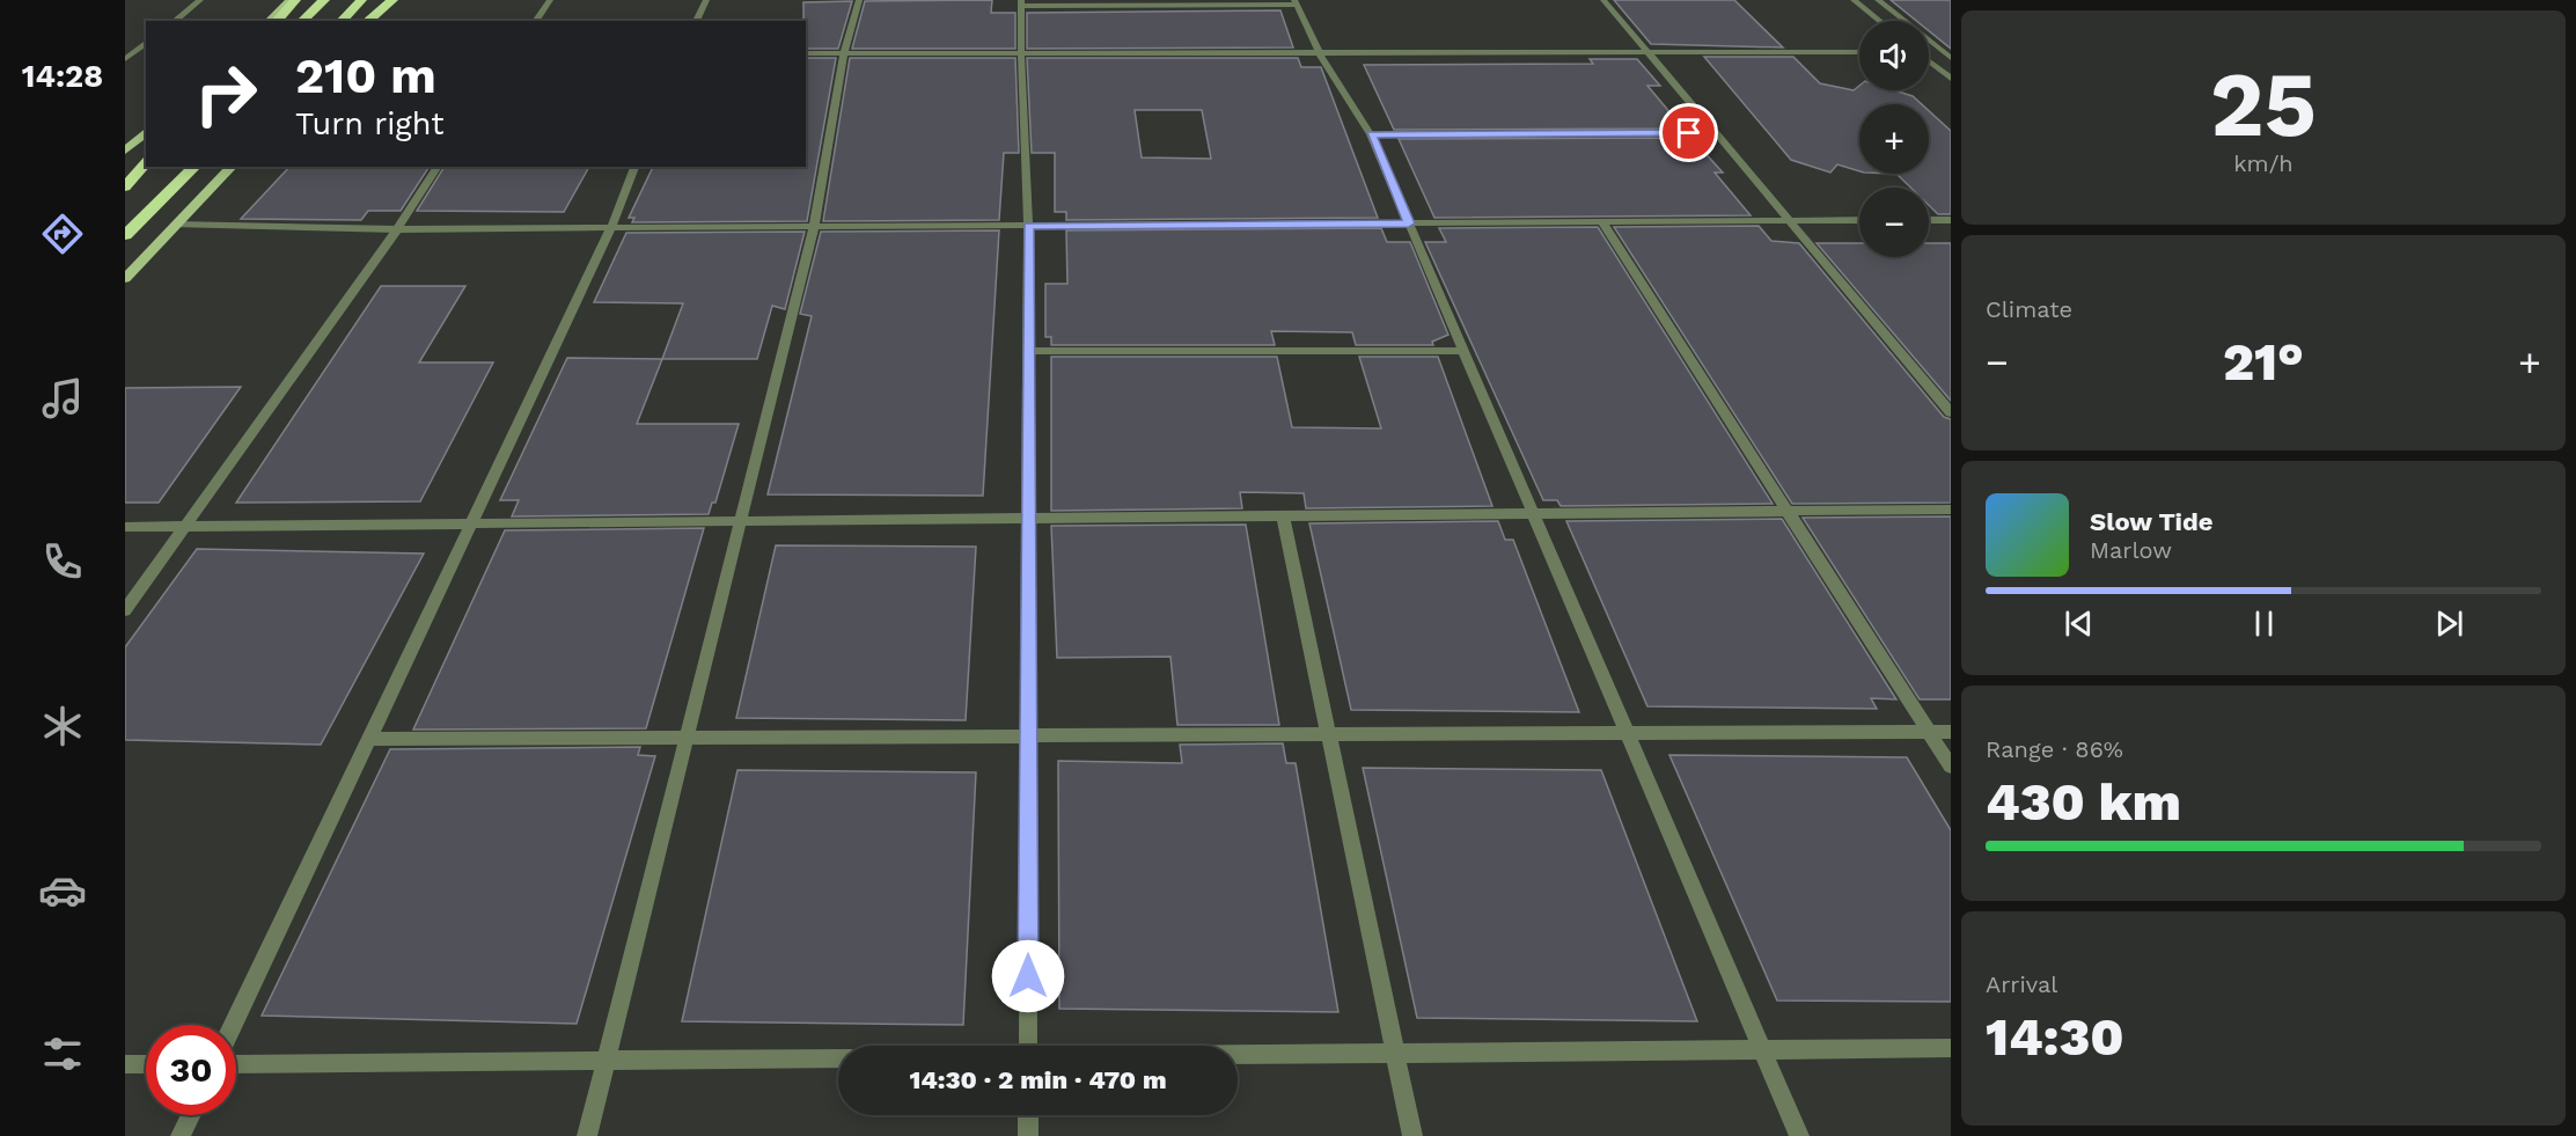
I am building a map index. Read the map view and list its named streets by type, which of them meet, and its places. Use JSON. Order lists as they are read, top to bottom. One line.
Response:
{"page":{"tabs":"14:28","tile":[["25","km/h"],"Climate",["Range · 86%","430 km"],["Arrival","14:30"]],"map_buttons":["+","−"],"turn":["210 m","Turn right"],"heat":["−","21°","+"],"song":["Slow Tide","Marlow"],"limit":"30","trip":"14:30 · 2 min · 470 m"}}
